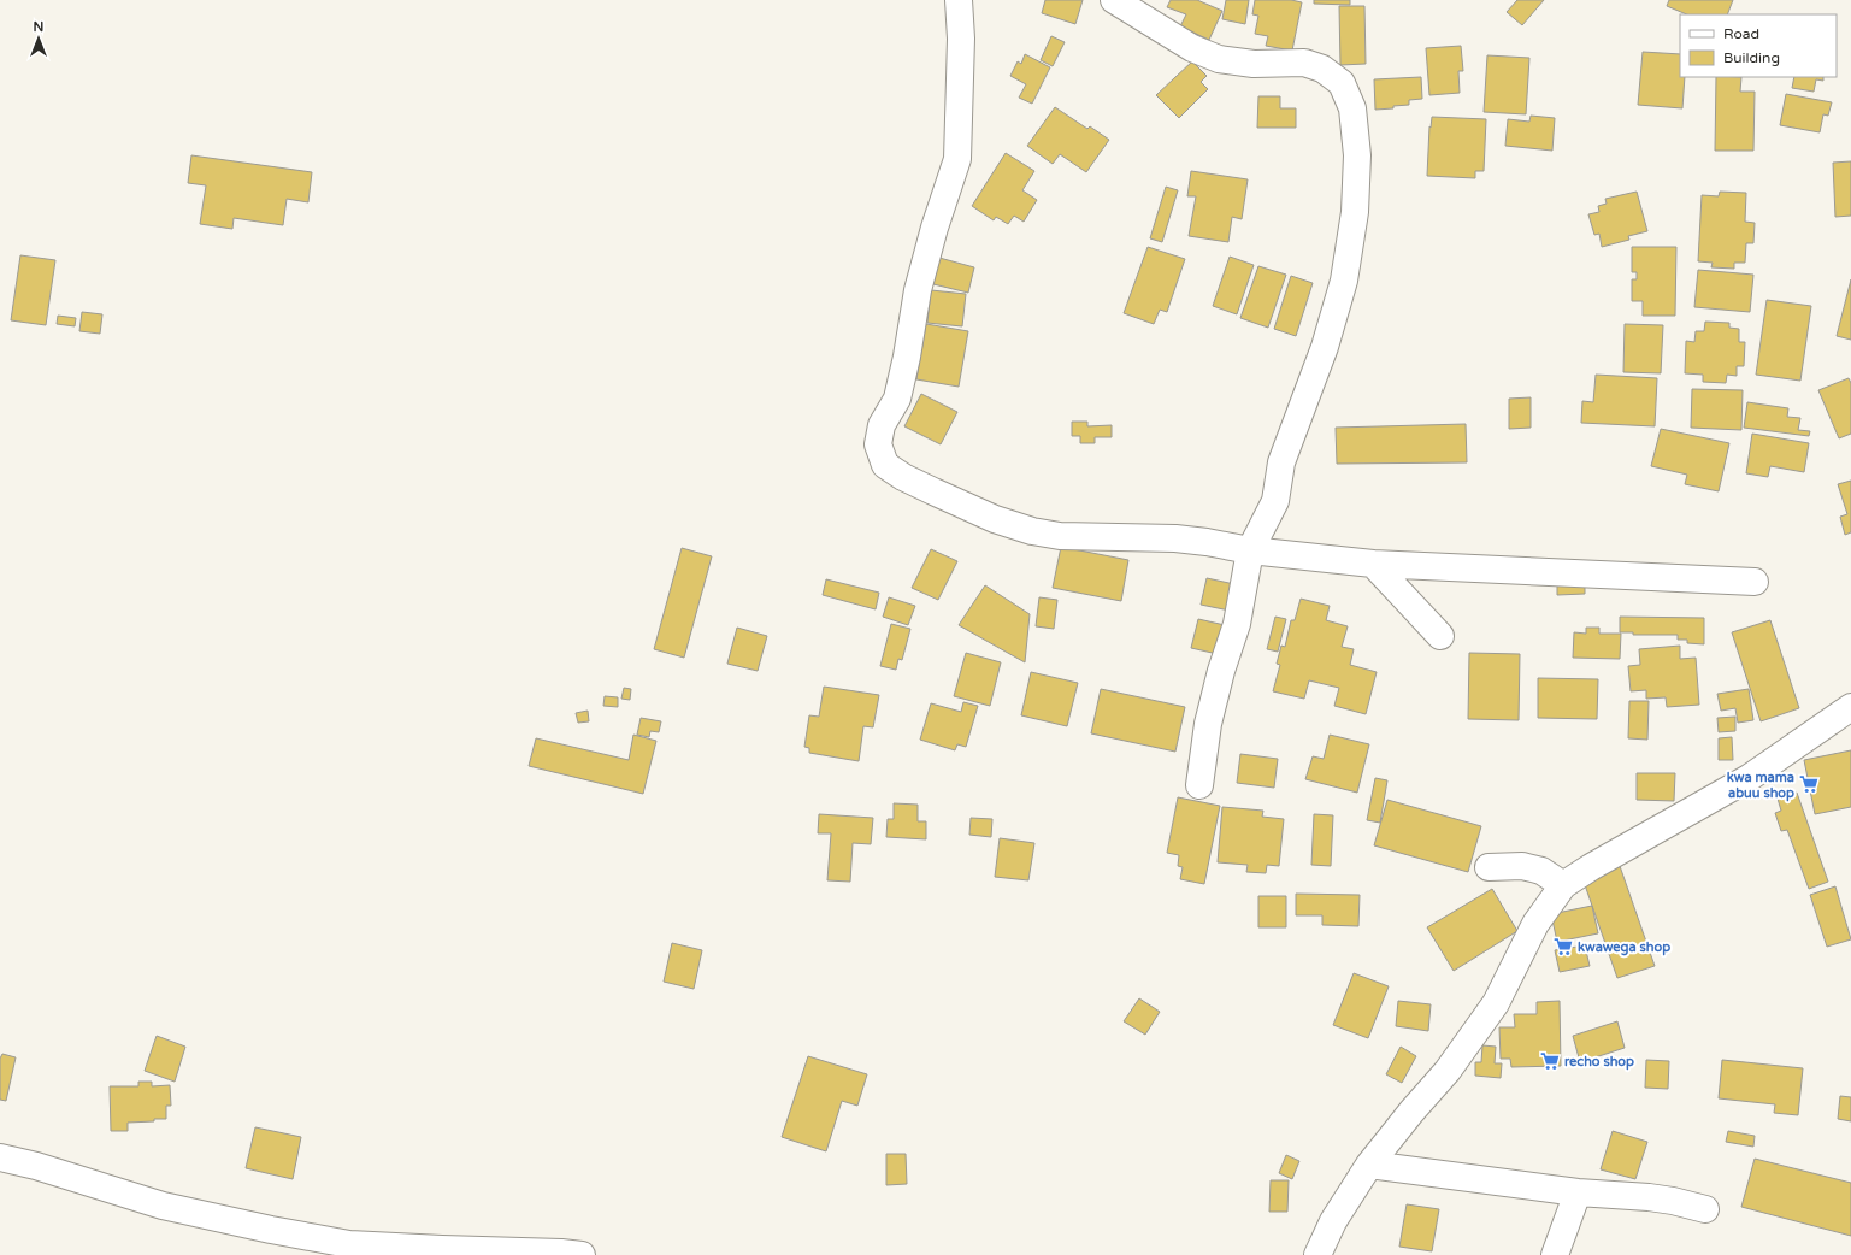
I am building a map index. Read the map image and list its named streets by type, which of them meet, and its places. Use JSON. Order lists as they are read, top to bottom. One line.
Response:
{"places":{"supermarket":["kwa mama abuu shop","kwawega shop","recho shop"]},"legend":["Road","Building"],"north":"top"}
